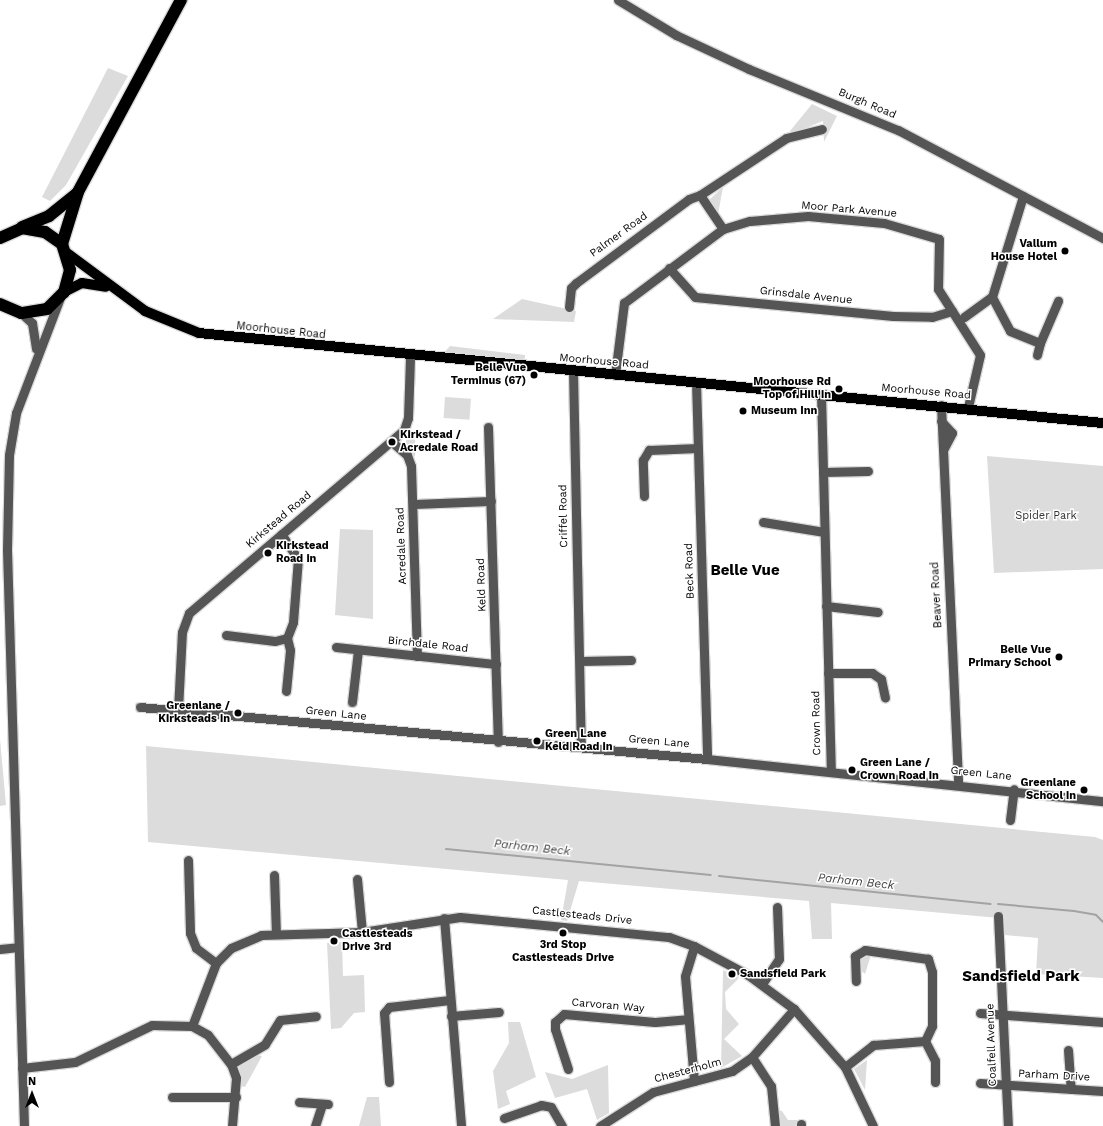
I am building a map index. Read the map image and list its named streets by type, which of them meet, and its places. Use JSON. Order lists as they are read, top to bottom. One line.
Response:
{"streets":{"main road":["Moorhouse Road"],"street":["Burgh Road","Moor Park Avenue","Palmer Road","Grinsdale Avenue","Criffel Road","Kirkstead Road","Acredale Road","Beck Road","Keld Road","Beaver Road","Birchdale Road","Green Lane","Crown Road","Castlesteads Drive","Carvoran Way","Coalfell Avenue","Chesterholm","Parham Drive"]},"crossings":[["Moor Park Avenue","Grinsdale Avenue"],["Moor Park Avenue","Moorhouse Road"],["Moorhouse Road","Criffel Road"],["Moorhouse Road","Kirkstead Road"],["Moorhouse Road","Beck Road"],["Moorhouse Road","Beaver Road"],["Moorhouse Road","Crown Road"],["Criffel Road","Green Lane"],["Kirkstead Road","Acredale Road"],["Kirkstead Road","Green Lane"],["Acredale Road","Birchdale Road"],["Beck Road","Green Lane"],["Keld Road","Birchdale Road"],["Keld Road","Green Lane"],["Beaver Road","Green Lane"],["Green Lane","Crown Road"],["Castlesteads Drive","Chesterholm"],["Coalfell Avenue","Parham Drive"]],"districts":["Belle Vue","Sandsfield Park"],"water":["Parham Beck"],"parks":["Spider Park"],"places":["Vallum House Hotel","Belle Vue Terminus (67)","Moorhouse Rd Top of Hill in","Museum Inn","Kirkstead / Acredale Road","Kirkstead Road in","Belle Vue Primary School","Greenlane / Kirksteads in","Green Lane Keld Road in","Green Lane / Crown Road in","Greenlane School in","3rd Stop Castlesteads Drive","Castlesteads Drive 3rd","Sandsfield Park"],"north":"top"}
